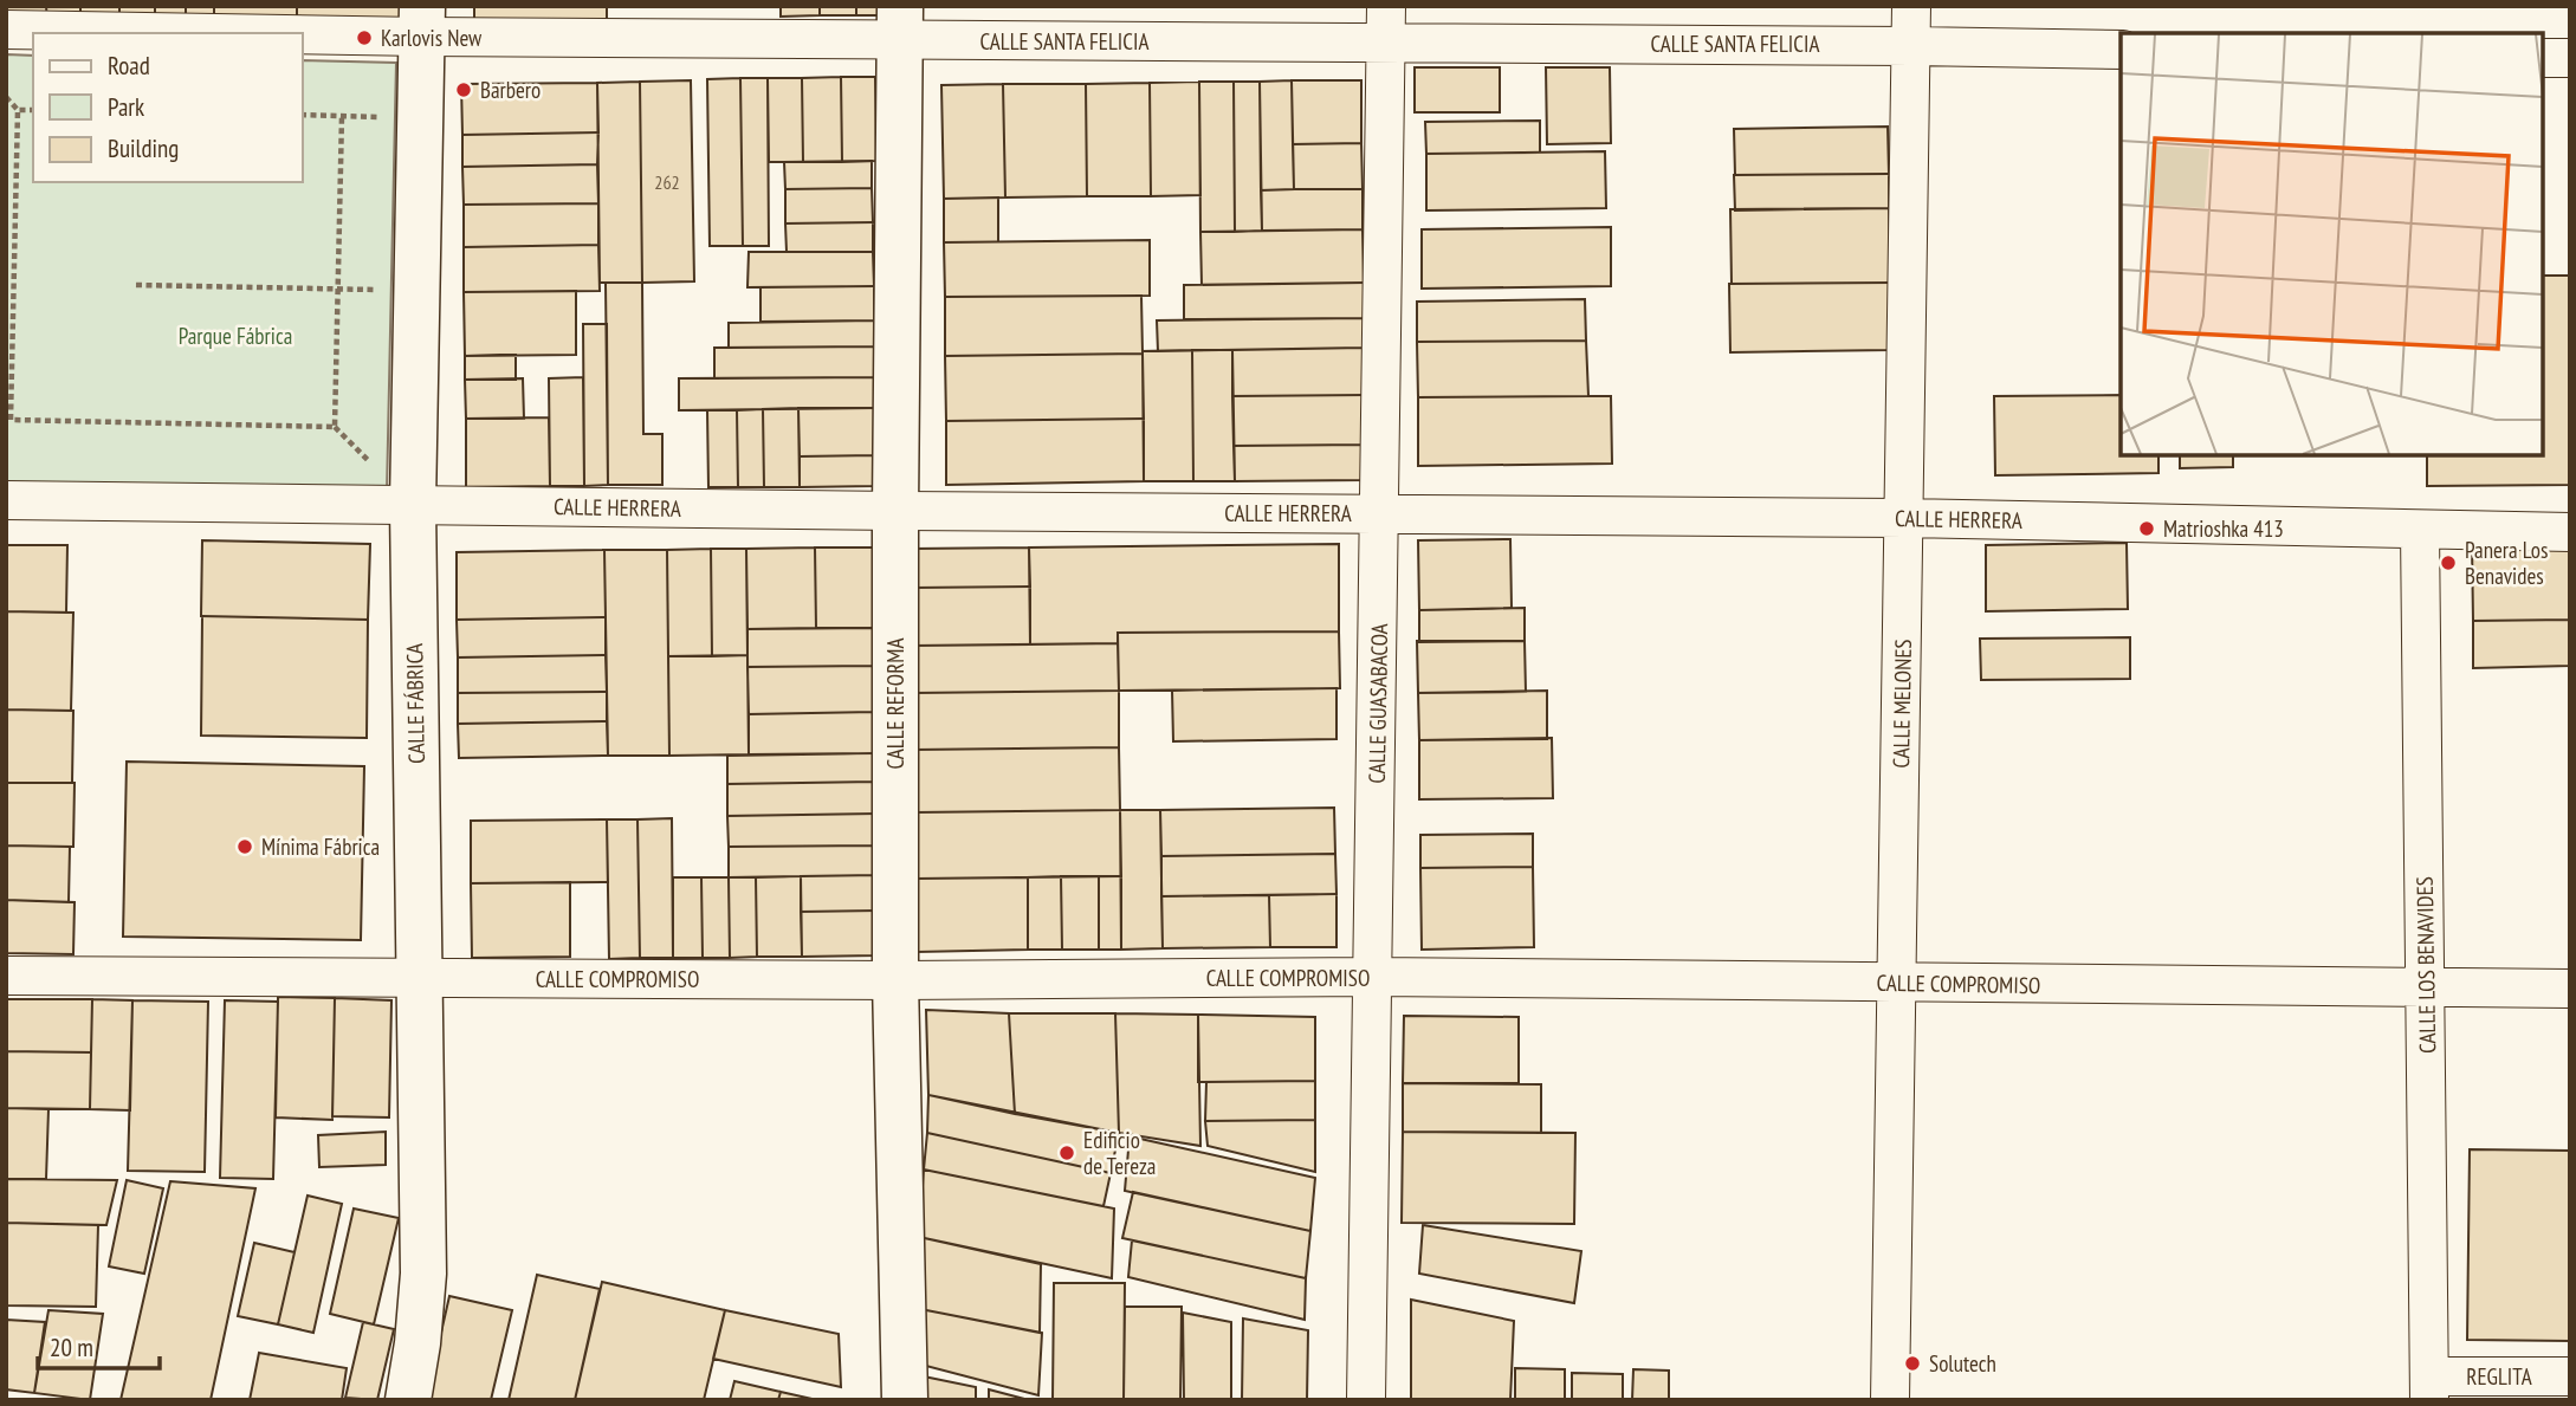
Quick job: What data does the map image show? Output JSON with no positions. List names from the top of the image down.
{
  "streets": {
    "street": [
      "CALLE SANTA FELICIA",
      "CALLE HERRERA",
      "CALLE FÁBRICA",
      "CALLE REFORMA",
      "CALLE GUASABACOA",
      "CALLE MELONES",
      "CALLE LOS BENAVIDES",
      "CALLE COMPROMISO",
      "REGLITA"
    ]
  },
  "crossings": [
    ["CALLE SANTA FELICIA", "CALLE FÁBRICA"],
    ["CALLE SANTA FELICIA", "CALLE REFORMA"],
    ["CALLE SANTA FELICIA", "CALLE GUASABACOA"],
    ["CALLE SANTA FELICIA", "CALLE MELONES"],
    ["CALLE HERRERA", "CALLE FÁBRICA"],
    ["CALLE HERRERA", "CALLE REFORMA"],
    ["CALLE HERRERA", "CALLE GUASABACOA"],
    ["CALLE HERRERA", "CALLE MELONES"],
    ["CALLE HERRERA", "CALLE LOS BENAVIDES"],
    ["CALLE FÁBRICA", "CALLE COMPROMISO"],
    ["CALLE REFORMA", "CALLE COMPROMISO"],
    ["CALLE GUASABACOA", "CALLE COMPROMISO"],
    ["CALLE MELONES", "CALLE COMPROMISO"],
    ["CALLE LOS BENAVIDES", "CALLE COMPROMISO"],
    ["CALLE LOS BENAVIDES", "REGLITA"]
  ],
  "parks": ["Parque Fábrica"],
  "places": [
    "Karlovis New",
    "Barbero",
    "Matrioshka 413",
    "Panera Los Benavides",
    "Mínima Fábrica",
    "Edificio de Tereza",
    "Solutech"
  ],
  "house_numbers": ["262"],
  "legend": ["Road", "Park", "Building"],
  "scale_bar": "20 m"
}
